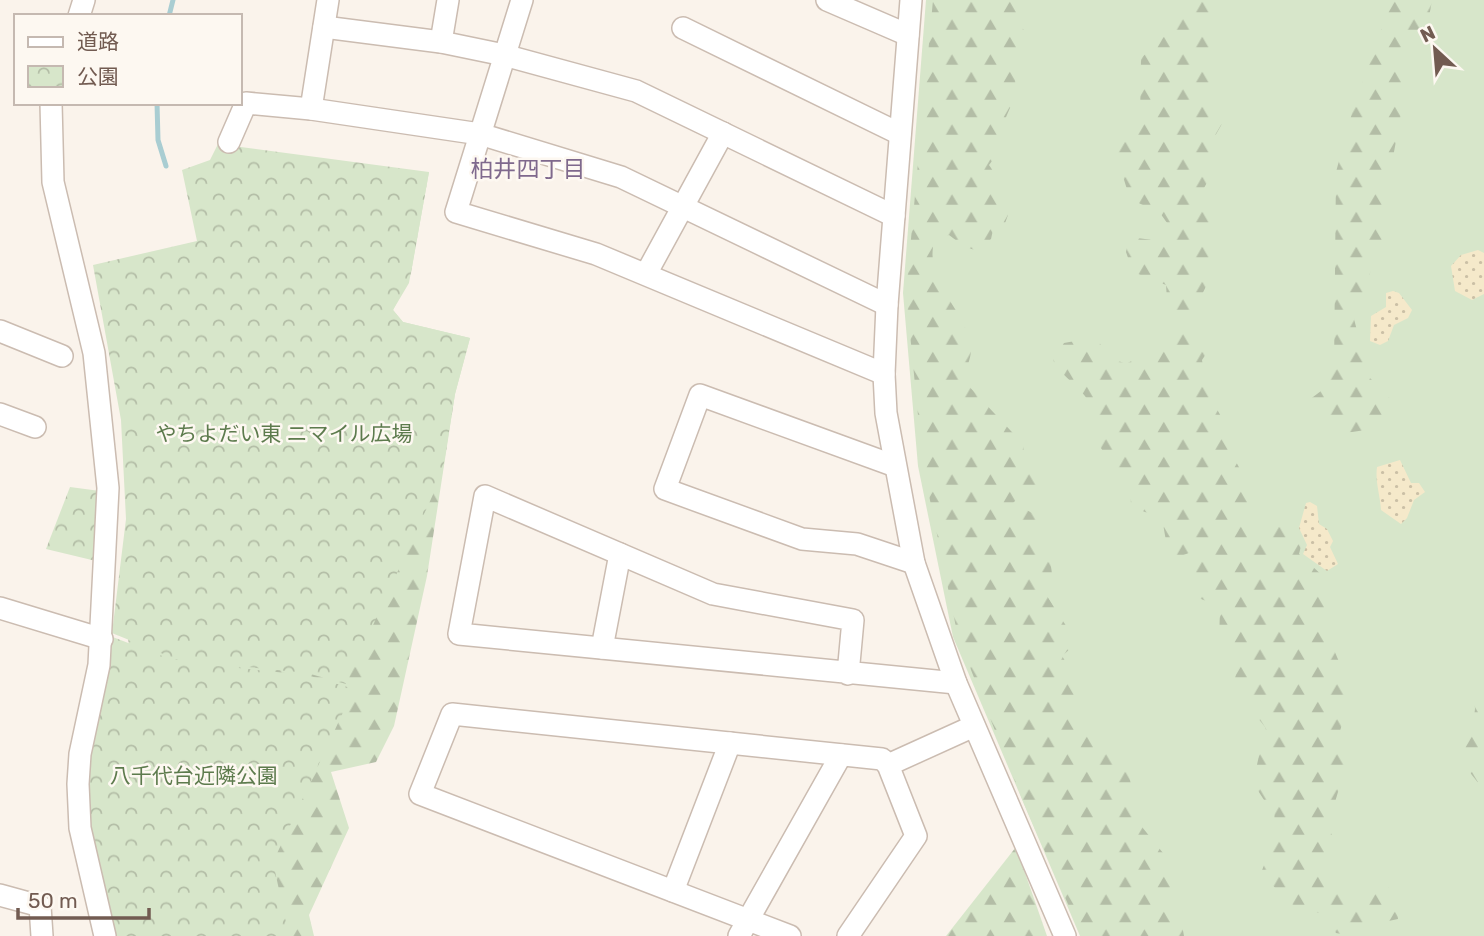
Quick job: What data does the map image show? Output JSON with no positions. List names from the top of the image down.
{
  "districts": ["柏井四丁目"],
  "parks": ["やちよだい東 ニマイル広場", "八千代台近隣公園"],
  "legend": ["道路", "公園"],
  "scale_bar": "50 m",
  "north": "top left"
}
